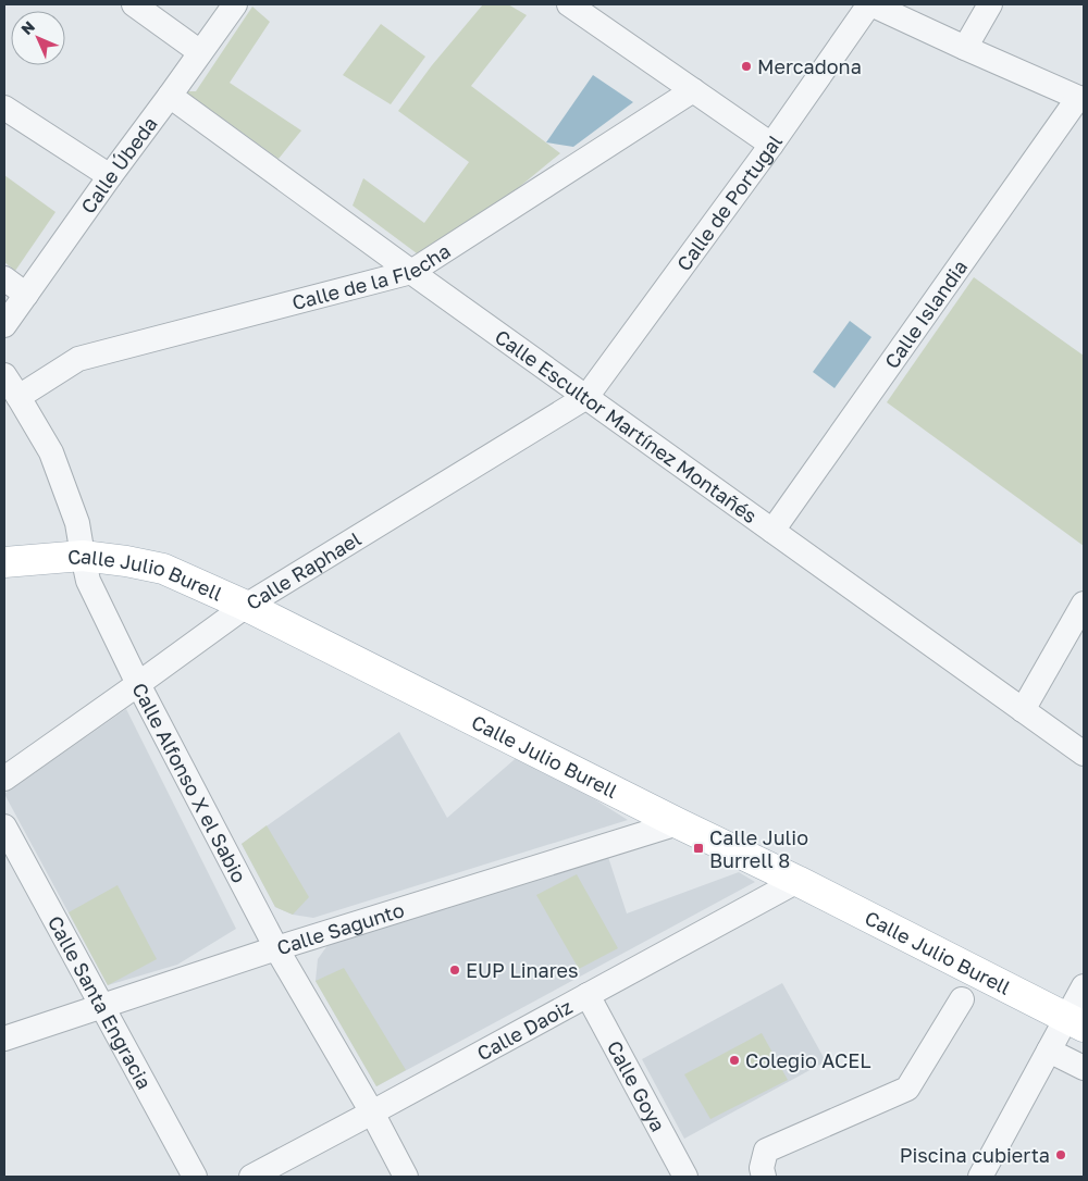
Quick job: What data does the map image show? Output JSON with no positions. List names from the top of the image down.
{
  "streets": {
    "main road": ["Calle Julio Burell"],
    "street": [
      "Calle Úbeda",
      "Calle de Portugal",
      "Calle de la Flecha",
      "Calle Islandia",
      "Calle Escultor Martínez Montañés",
      "Calle Raphael",
      "Calle Alfonso X el Sabio",
      "Calle Sagunto",
      "Calle Santa Engracia",
      "Calle Daoiz",
      "Calle Goya"
    ]
  },
  "crossings": [
    ["Calle Úbeda", "Calle Escultor Martínez Montañés"],
    ["Calle de Portugal", "Calle Escultor Martínez Montañés"],
    ["Calle de Portugal", "Calle Raphael"],
    ["Calle de la Flecha", "Calle Escultor Martínez Montañés"],
    ["Calle de la Flecha", "Calle Alfonso X el Sabio"],
    ["Calle Islandia", "Calle Escultor Martínez Montañés"],
    ["Calle Escultor Martínez Montañés", "Calle Raphael"],
    ["Calle Raphael", "Calle Julio Burell"],
    ["Calle Raphael", "Calle Alfonso X el Sabio"],
    ["Calle Julio Burell", "Calle Alfonso X el Sabio"],
    ["Calle Julio Burell", "Calle Sagunto"],
    ["Calle Julio Burell", "Calle Daoiz"],
    ["Calle Alfonso X el Sabio", "Calle Sagunto"],
    ["Calle Alfonso X el Sabio", "Calle Daoiz"],
    ["Calle Sagunto", "Calle Santa Engracia"],
    ["Calle Daoiz", "Calle Goya"]
  ],
  "places": {
    "other": [
      "Mercadona",
      "EUP Linares",
      "Colegio ACEL",
      "Piscina cubierta"
    ],
    "transit": ["Calle Julio Burrell 8"]
  },
  "north": "top left"
}
